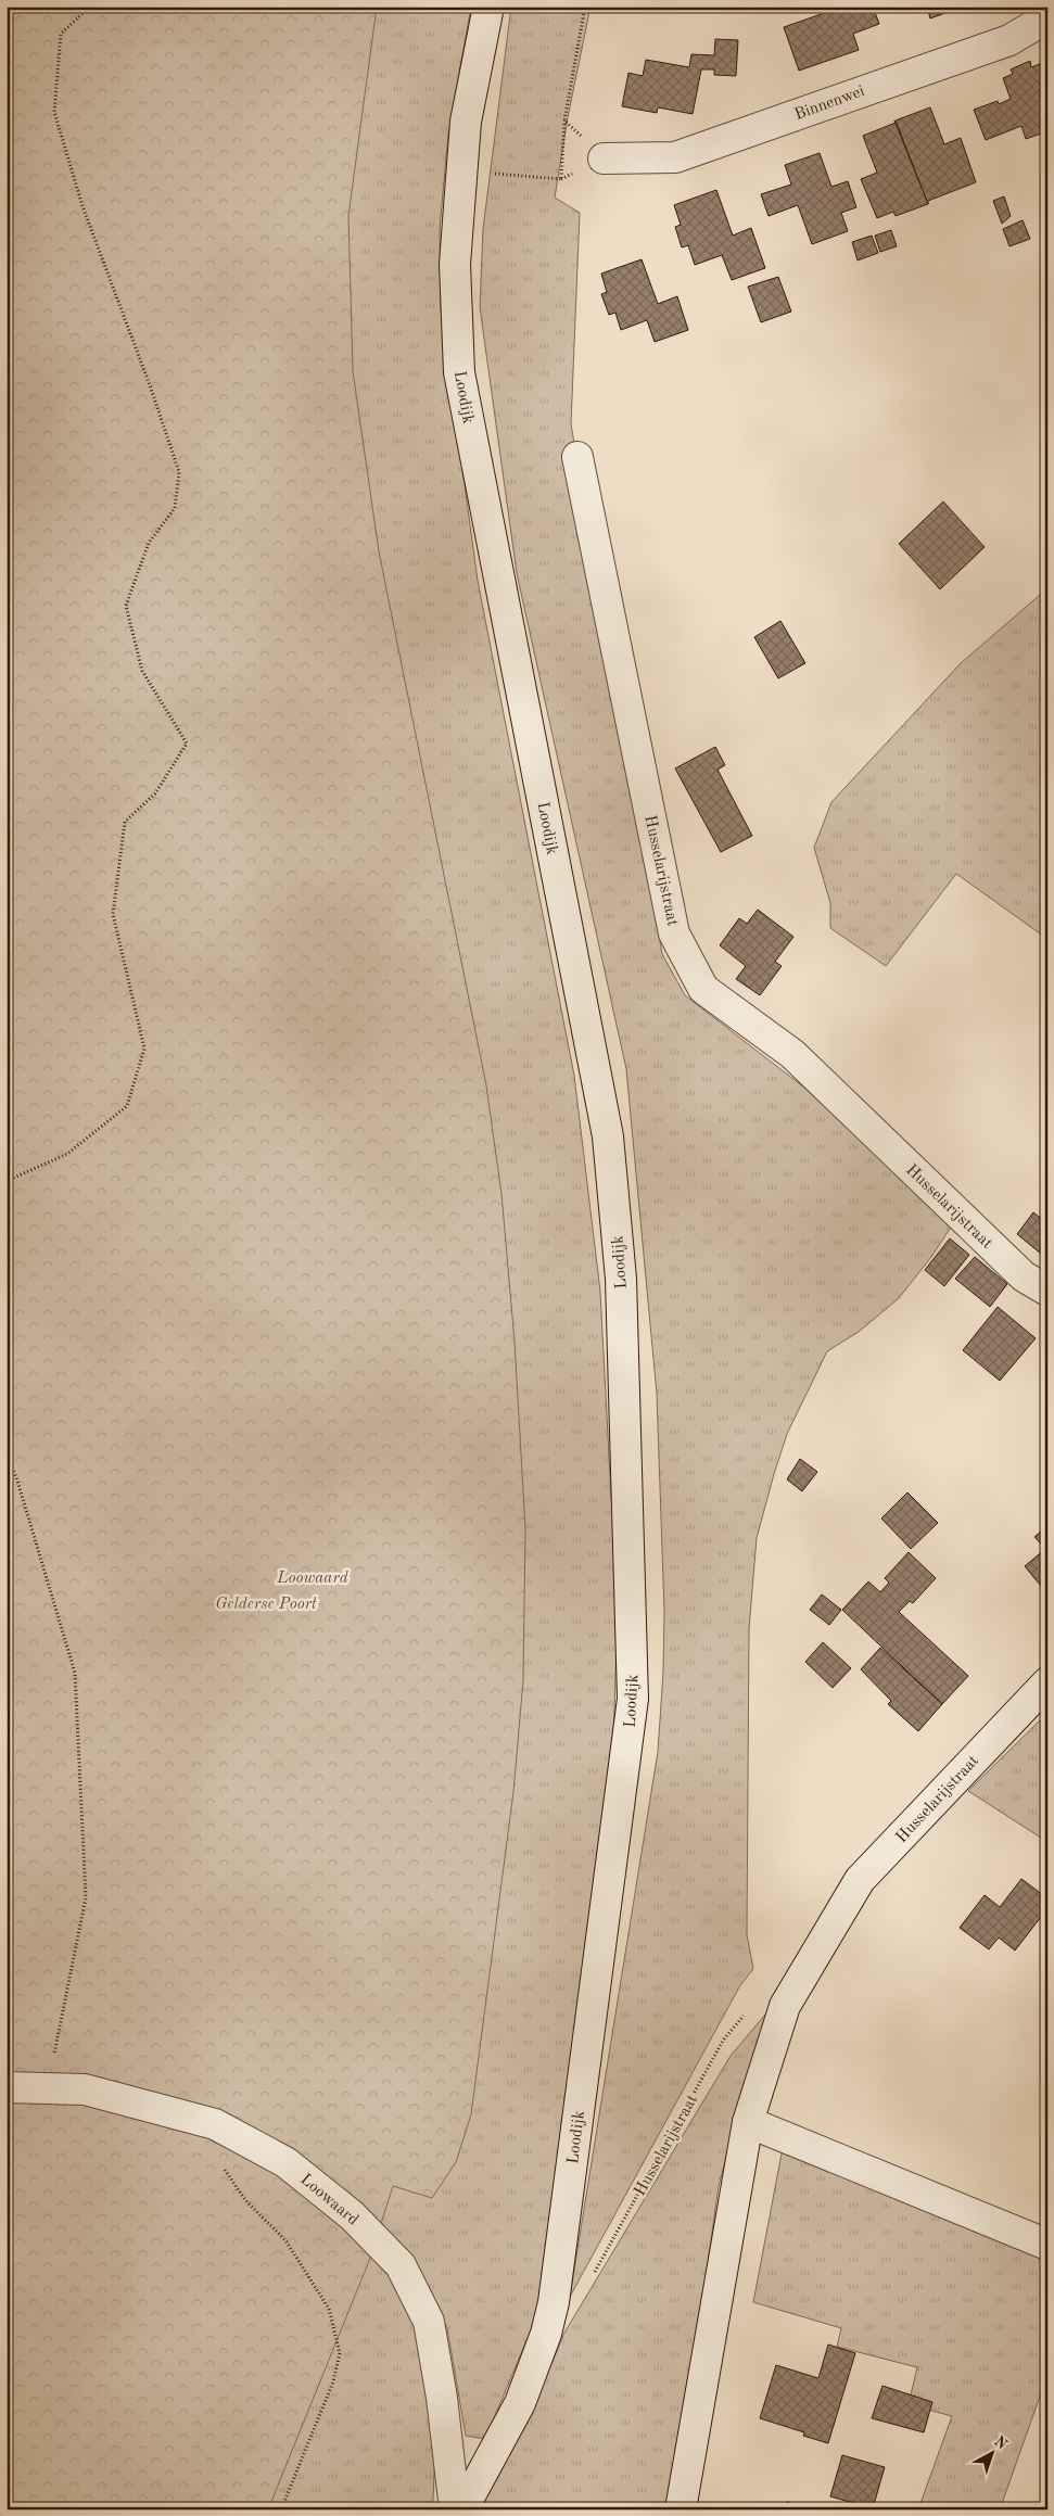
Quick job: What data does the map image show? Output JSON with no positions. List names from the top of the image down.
{
  "streets": {
    "street": [
      "Binnenwei",
      "Loodijk",
      "Husselarijstraat",
      "Loowaard"
    ]
  },
  "parks": ["Loowaard", "Gelderse Poort"],
  "north": "top right"
}
